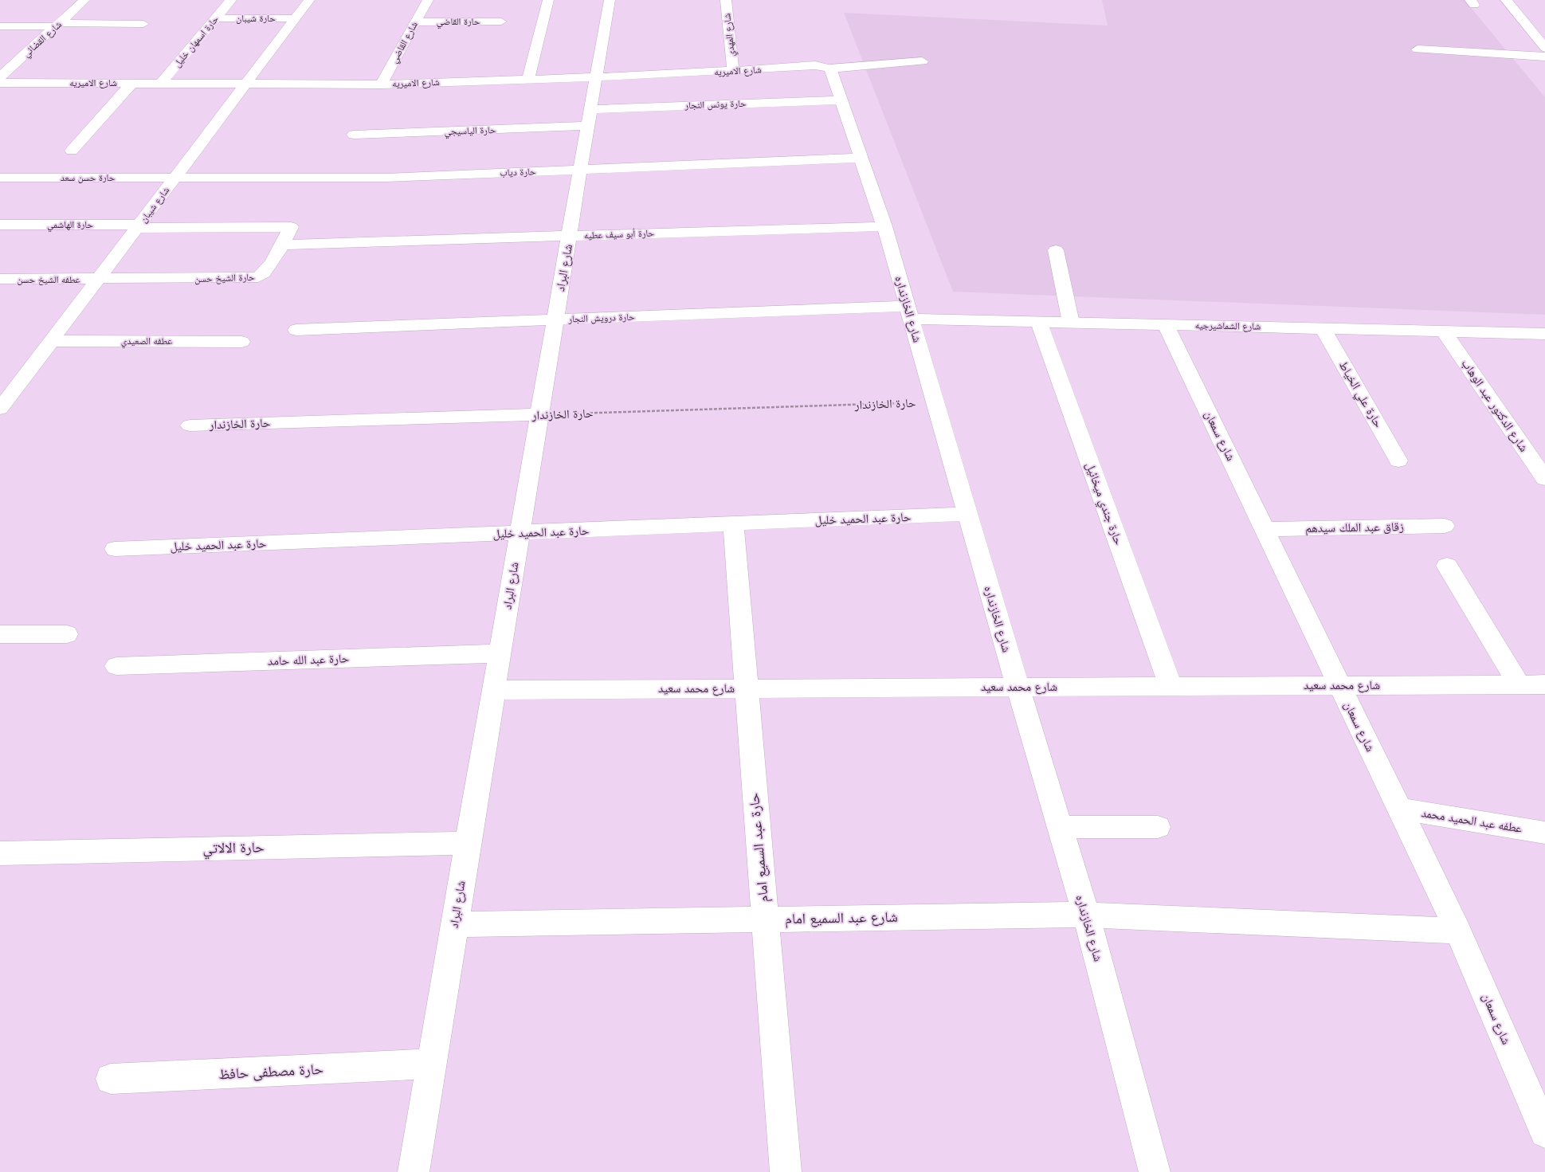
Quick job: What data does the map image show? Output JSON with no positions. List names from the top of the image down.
{
  "streets": {
    "street": [
      "حارة شيبان",
      "حارة القاضي",
      "شارع المهدي",
      "شارع القضائي",
      "حارة اسمهان خليل",
      "شارع القاضي",
      "شارع الاميريه",
      "حارة يونس النجار",
      "حارة الياسيجي",
      "حارة دياب",
      "حارة حسن سعد",
      "شارع شيبان",
      "حارة الهاشمي",
      "حارة أبو سيف عطيه",
      "شارع البراد",
      "حارة الشيخ حسن",
      "عطفه الشيخ حسن",
      "شارع الخازنداره",
      "حارة درويش النجار",
      "شارع الشماشيرجيه",
      "عطفه الصعيدي",
      "حارة علي الخياط",
      "حارة الخازندار",
      "شارع الدكتور عبد الوهاب",
      "شارع سمعان",
      "حارة جندي ميخائيل",
      "حارة عبد الحميد خليل",
      "زقاق عبد الملك سيدهم",
      "حارة عبد الله حامد",
      "شارع محمد سعيد",
      "عطفه عبد الحميد محمد",
      "حارة الالاتي",
      "حارة عبد السميع امام",
      "شارع عبد السميع امام",
      "حارة مصطفى حافظ"
    ]
  },
  "crossings": [
    ["حارة شيبان", "حارة اسمهان خليل"],
    ["حارة شيبان", "شارع شيبان"],
    ["حارة القاضي", "شارع القاضي"],
    ["شارع المهدي", "شارع الاميريه"],
    ["حارة اسمهان خليل", "شارع الاميريه"],
    ["شارع القاضي", "شارع الاميريه"],
    ["شارع الاميريه", "شارع شيبان"],
    ["شارع الاميريه", "شارع البراد"],
    ["شارع الاميريه", "شارع الخازنداره"],
    ["حارة يونس النجار", "حارة الياسيجي"],
    ["حارة يونس النجار", "شارع البراد"],
    ["حارة يونس النجار", "شارع الخازنداره"],
    ["حارة الياسيجي", "شارع البراد"],
    ["حارة دياب", "حارة حسن سعد"],
    ["حارة دياب", "شارع شيبان"],
    ["حارة دياب", "شارع البراد"],
    ["حارة دياب", "شارع الخازنداره"],
    ["حارة حسن سعد", "شارع شيبان"],
    ["شارع شيبان", "حارة الهاشمي"],
    ["شارع شيبان", "حارة الشيخ حسن"],
    ["شارع شيبان", "عطفه الشيخ حسن"],
    ["شارع شيبان", "عطفه الصعيدي"],
    ["حارة الهاشمي", "حارة الشيخ حسن"],
    ["حارة أبو سيف عطيه", "شارع البراد"],
    ["حارة أبو سيف عطيه", "حارة الشيخ حسن"],
    ["حارة أبو سيف عطيه", "شارع الخازنداره"],
    ["شارع البراد", "حارة درويش النجار"],
    ["شارع البراد", "حارة الخازندار"],
    ["شارع البراد", "حارة عبد الحميد خليل"],
    ["شارع البراد", "حارة عبد الله حامد"],
    ["شارع البراد", "شارع محمد سعيد"],
    ["شارع البراد", "حارة الالاتي"],
    ["شارع البراد", "شارع عبد السميع امام"],
    ["شارع البراد", "حارة مصطفى حافظ"],
    ["حارة الشيخ حسن", "عطفه الشيخ حسن"],
    ["شارع الخازنداره", "حارة درويش النجار"],
    ["شارع الخازنداره", "شارع الشماشيرجيه"],
    ["شارع الخازنداره", "حارة الخازندار"],
    ["شارع الخازنداره", "حارة عبد الحميد خليل"],
    ["شارع الخازنداره", "شارع محمد سعيد"],
    ["شارع الخازنداره", "شارع عبد السميع امام"],
    ["حارة درويش النجار", "شارع الشماشيرجيه"],
    ["شارع الشماشيرجيه", "حارة علي الخياط"],
    ["شارع الشماشيرجيه", "شارع الدكتور عبد الوهاب"],
    ["شارع الشماشيرجيه", "شارع سمعان"],
    ["شارع الشماشيرجيه", "حارة جندي ميخائيل"],
    ["شارع سمعان", "زقاق عبد الملك سيدهم"],
    ["شارع سمعان", "شارع محمد سعيد"],
    ["شارع سمعان", "عطفه عبد الحميد محمد"],
    ["شارع سمعان", "شارع عبد السميع امام"],
    ["حارة جندي ميخائيل", "شارع محمد سعيد"],
    ["حارة عبد الحميد خليل", "حارة عبد السميع امام"],
    ["شارع محمد سعيد", "حارة عبد السميع امام"],
    ["حارة عبد السميع امام", "شارع عبد السميع امام"]
  ]
}
